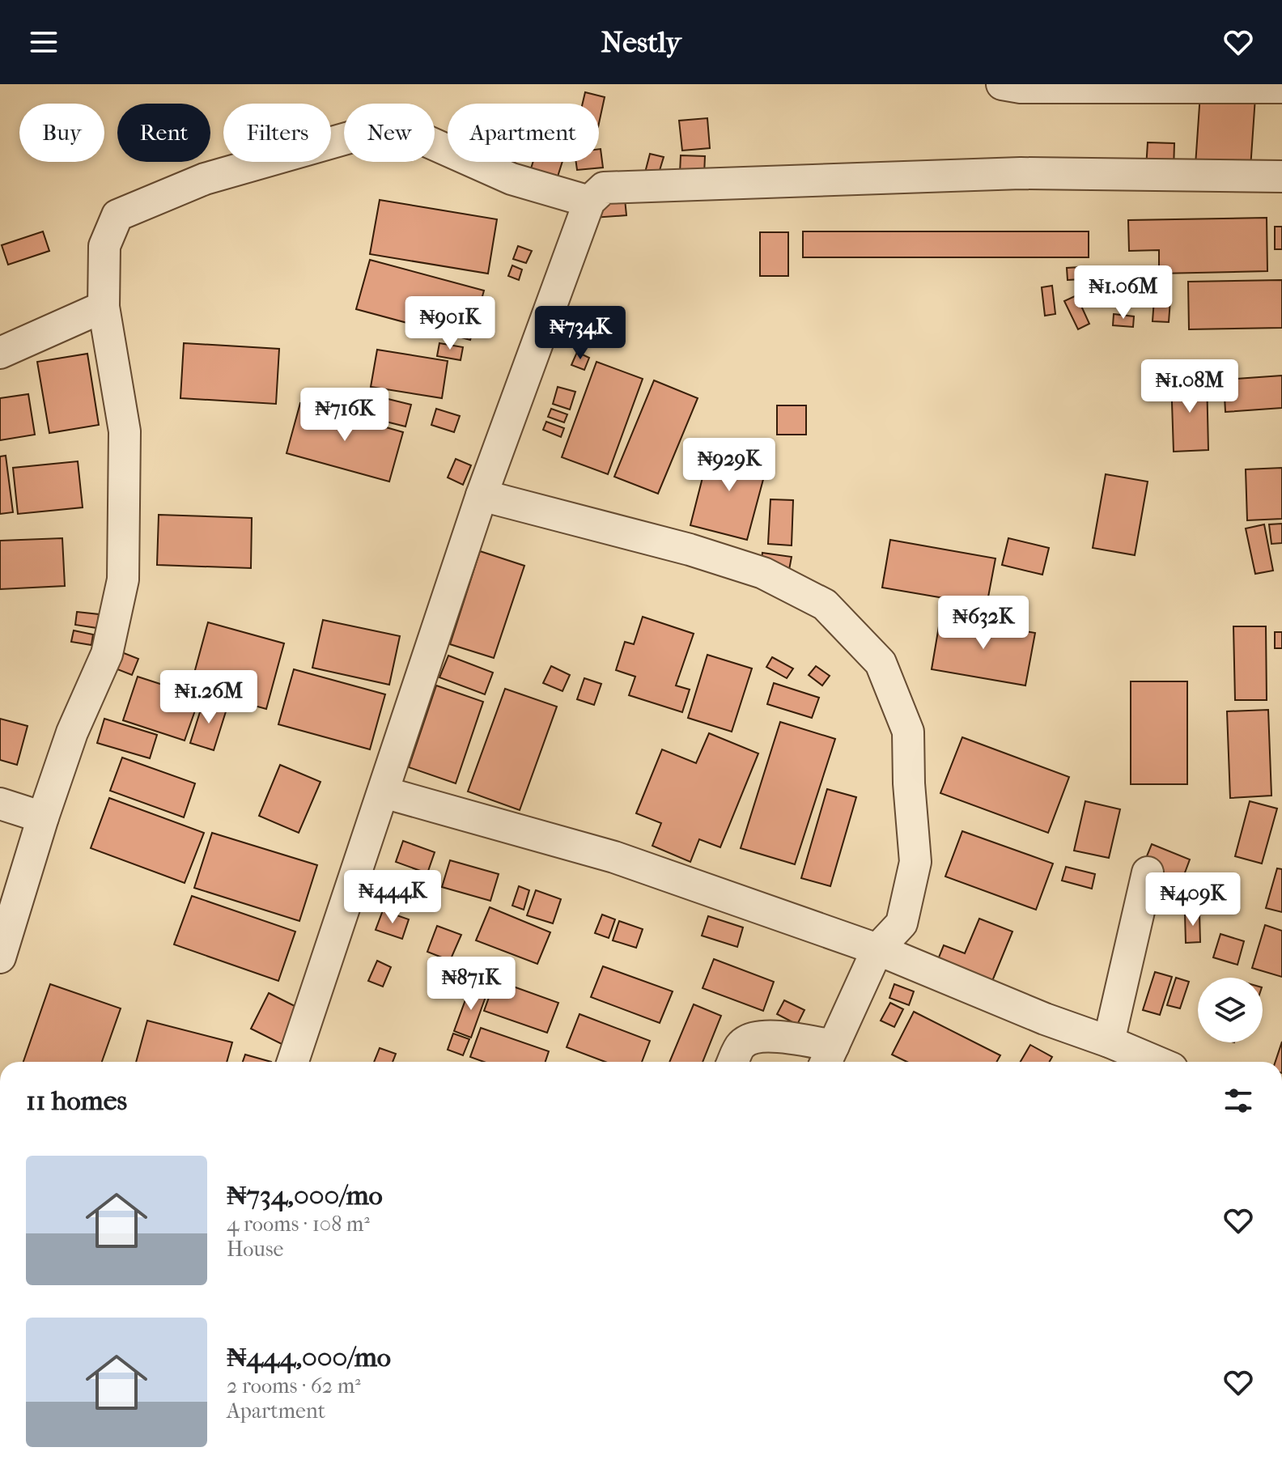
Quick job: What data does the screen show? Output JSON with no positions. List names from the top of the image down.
{
  "page": {
    "header": "Nestly",
    "chip": [
      "Buy",
      "Rent",
      "Filters",
      "New",
      "Apartment"
    ],
    "price": [
      "₦1.06M",
      "₦901K",
      "₦734K",
      "₦1.08M",
      "₦716K",
      "₦929K",
      "₦632K",
      "₦1.26M",
      "₦444K",
      "₦409K",
      "₦871K"
    ],
    "heading": "11 homes",
    "list": [
      {
        "name": "₦734,000/mo",
        "note": "4 rooms · 108 m² · House"
      },
      {
        "name": "₦444,000/mo",
        "note": "2 rooms · 62 m² · Apartment"
      }
    ]
  }
}
